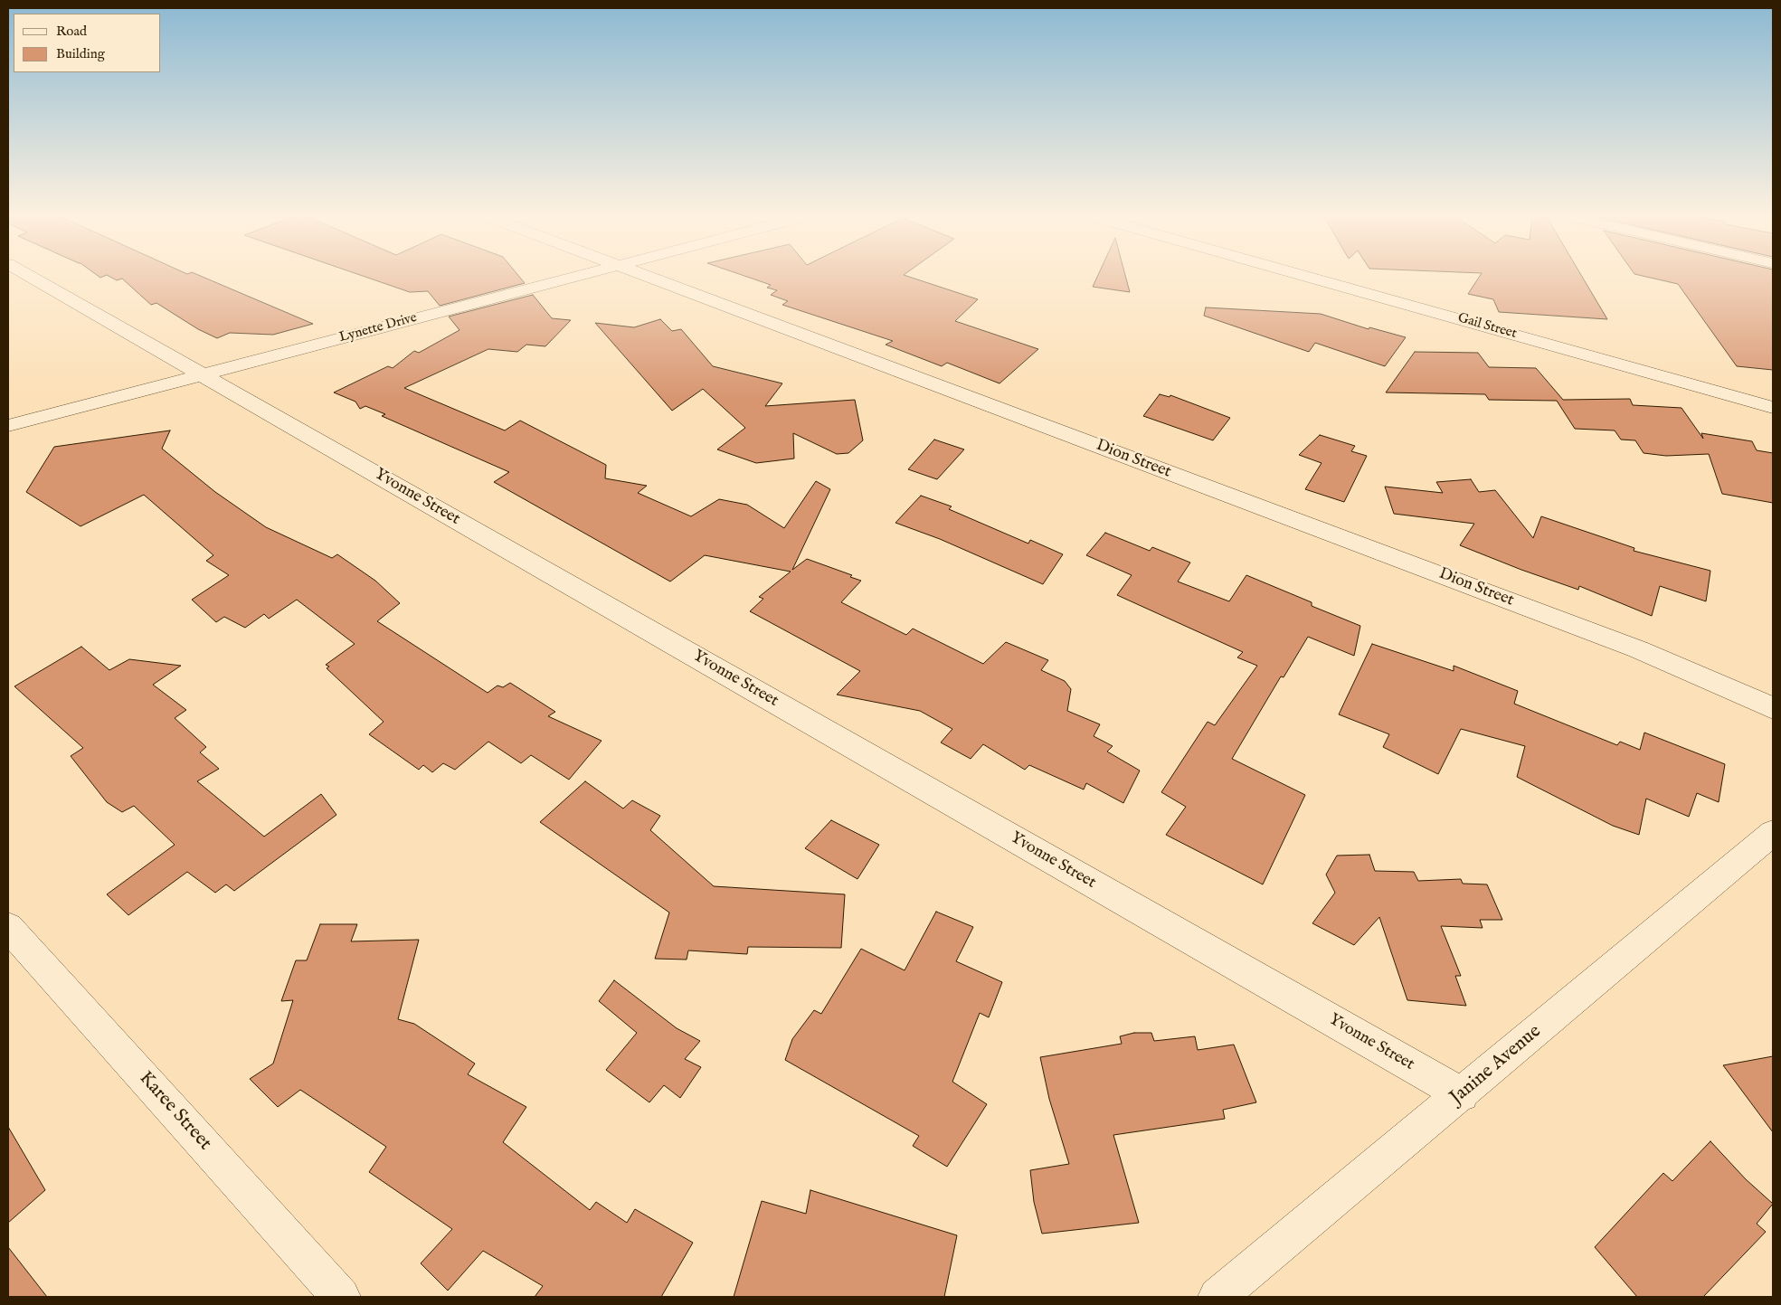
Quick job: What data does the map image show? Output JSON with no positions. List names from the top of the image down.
{
  "streets": {
    "street": [
      "Gail Street",
      "Lynette Drive",
      "Dion Street",
      "Yvonne Street",
      "Janine Avenue",
      "Karee Street"
    ]
  },
  "crossings": [
    ["Lynette Drive", "Yvonne Street"],
    ["Yvonne Street", "Janine Avenue"]
  ],
  "legend": ["Road", "Building"]
}
